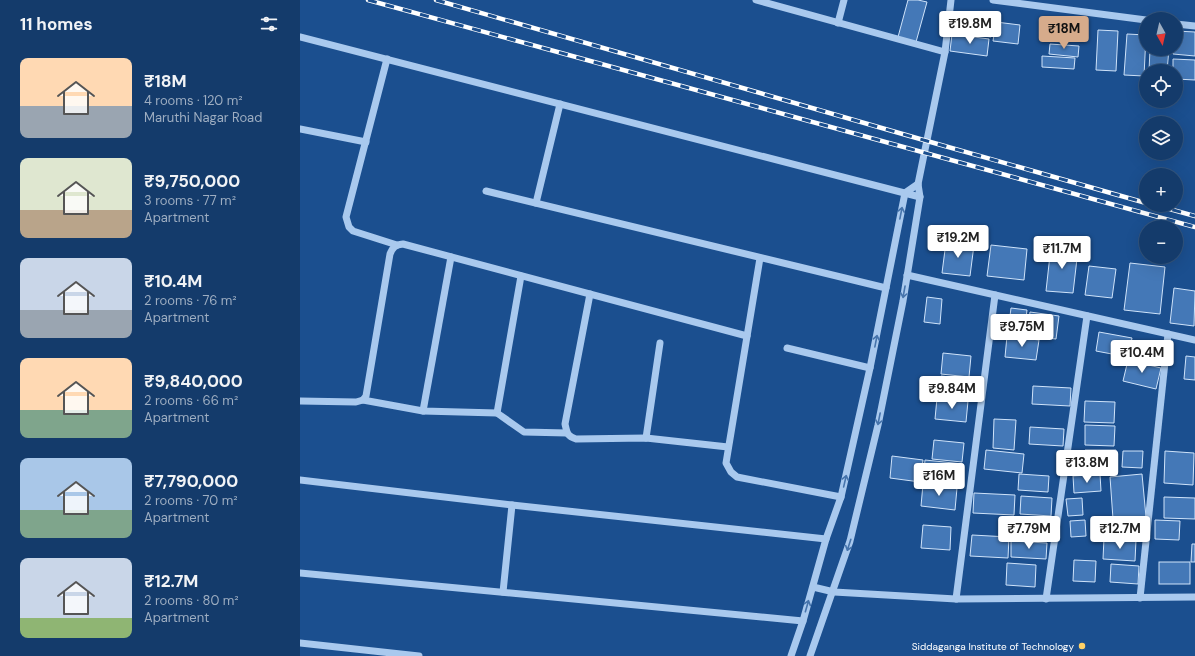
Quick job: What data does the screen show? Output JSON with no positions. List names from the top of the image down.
{
  "places": ["Siddaganga Institute of Technology"],
  "north": "bottom",
  "page": {
    "heading": "11 homes",
    "price": [
      "₹19.8M",
      "₹18M",
      "₹19.2M",
      "₹11.7M",
      "₹9.75M",
      "₹10.4M",
      "₹9.84M",
      "₹13.8M",
      "₹16M",
      "₹7.79M",
      "₹12.7M"
    ],
    "map_buttons": ["+", "−"],
    "list": [
      {
        "name": "₹18M",
        "note": "4 rooms · 120 m² · Maruthi Nagar Road"
      },
      {
        "name": "₹9,750,000",
        "note": "3 rooms · 77 m² · Apartment"
      },
      {
        "name": "₹10.4M",
        "note": "2 rooms · 76 m² · Apartment"
      },
      {
        "name": "₹9,840,000",
        "note": "2 rooms · 66 m² · Apartment"
      },
      {
        "name": "₹7,790,000",
        "note": "2 rooms · 70 m² · Apartment"
      },
      {
        "name": "₹12.7M",
        "note": "2 rooms · 80 m² · Apartment"
      }
    ]
  }
}
